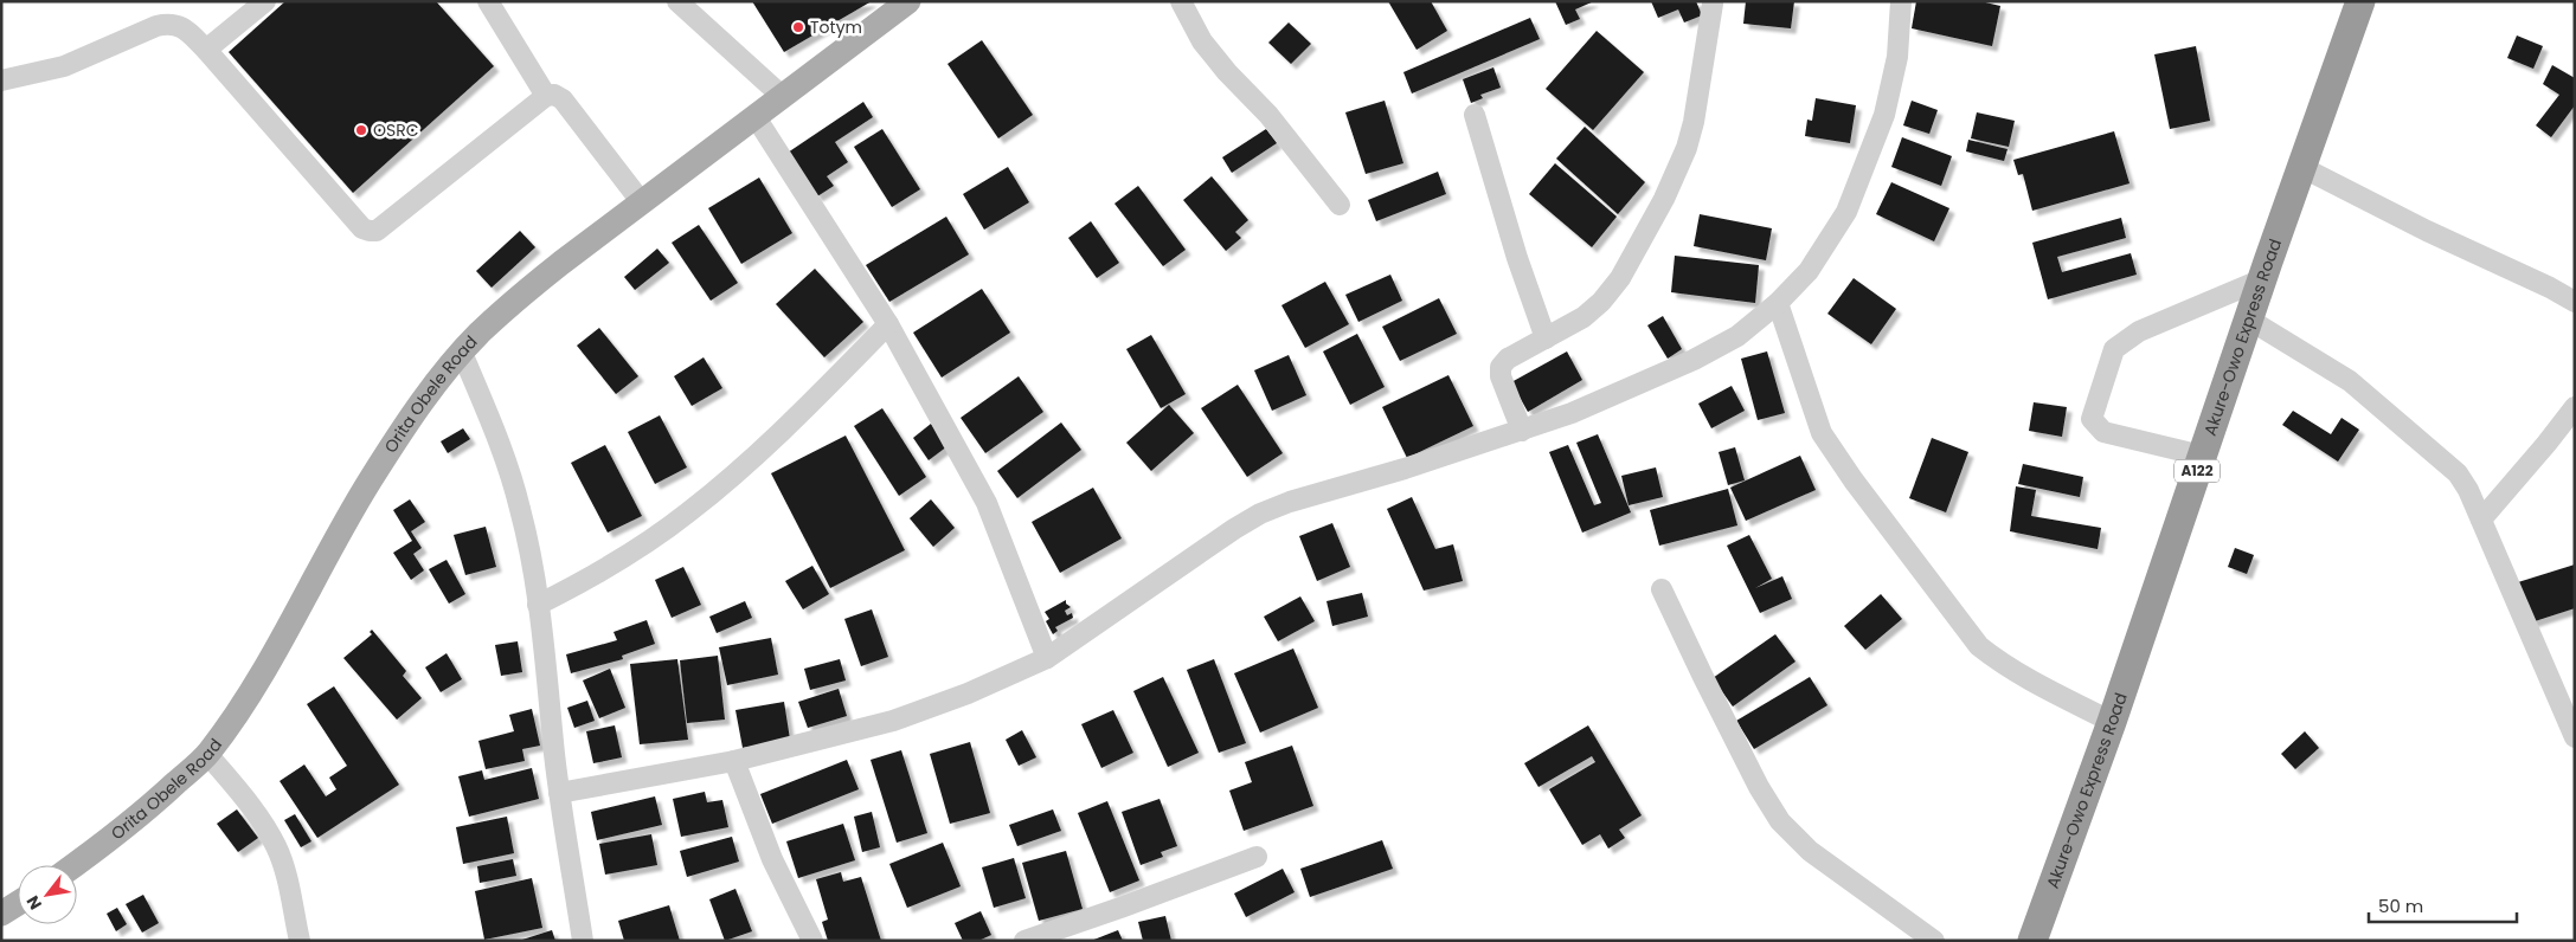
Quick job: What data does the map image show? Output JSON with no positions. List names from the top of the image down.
{
  "streets": {
    "highway": ["Akure-Owo Express Road", "A122"],
    "main road": ["Orita Obele Road"]
  },
  "places": ["Totym", "OSRC"],
  "scale_bar": "50 m",
  "north": "bottom left"
}
